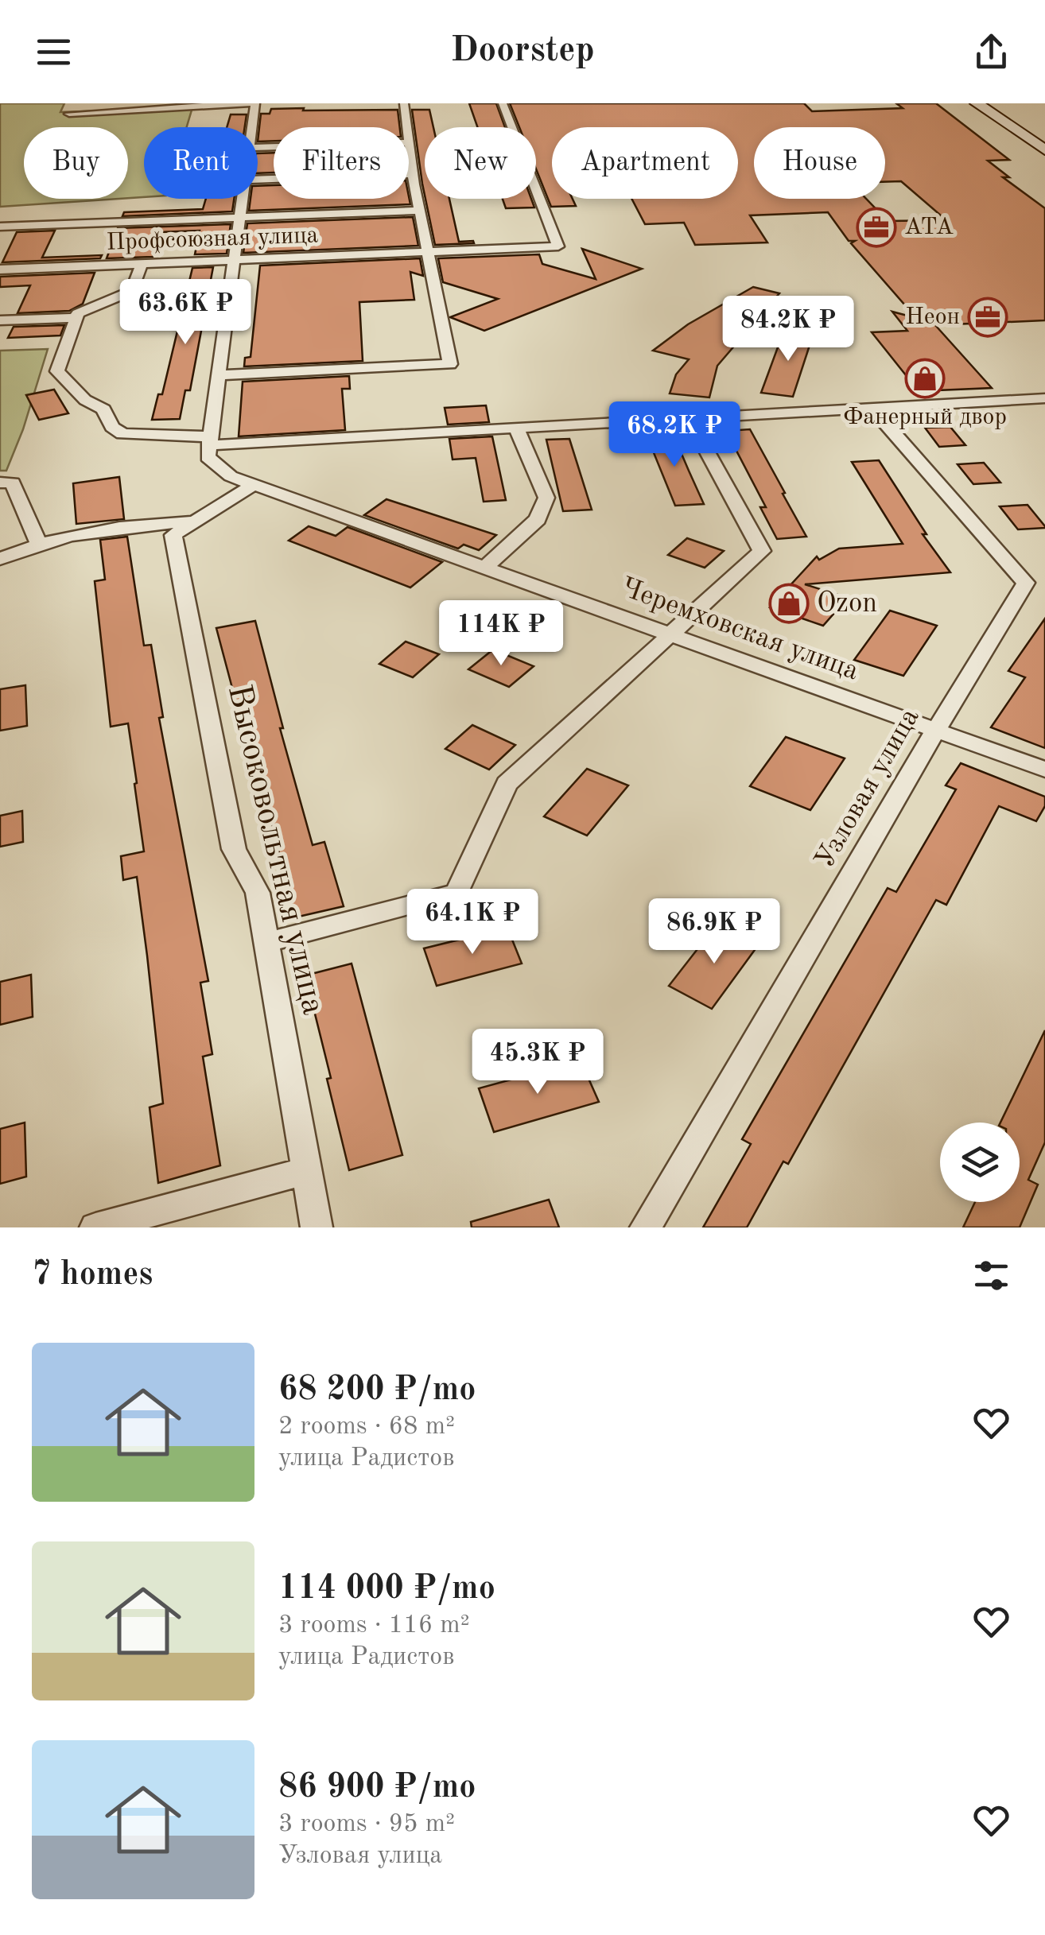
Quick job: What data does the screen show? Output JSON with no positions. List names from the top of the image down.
{
  "streets": {
    "street": [
      "Профсоюзная улица",
      "Черемховская улица",
      "Узловая улица",
      "Высоковольтная улица"
    ]
  },
  "crossings": [
    ["Черемховская улица", "Узловая улица"]
  ],
  "places": {
    "office": ["АТА", "Неон"],
    "shop": ["Фанерный двор", "Ozon"]
  },
  "page": {
    "header": "Doorstep",
    "chip": [
      "Buy",
      "Rent",
      "Filters",
      "New",
      "Apartment",
      "House"
    ],
    "price": [
      "63.6K ₽",
      "84.2K ₽",
      "68.2K ₽",
      "114K ₽",
      "64.1K ₽",
      "86.9K ₽",
      "45.3K ₽"
    ],
    "heading": "7 homes",
    "list": [
      {
        "name": "68 200 ₽/mo",
        "note": "2 rooms · 68 m² · улица Радистов"
      },
      {
        "name": "114 000 ₽/mo",
        "note": "3 rooms · 116 m² · улица Радистов"
      },
      {
        "name": "86 900 ₽/mo",
        "note": "3 rooms · 95 m² · Узловая улица"
      }
    ]
  }
}
